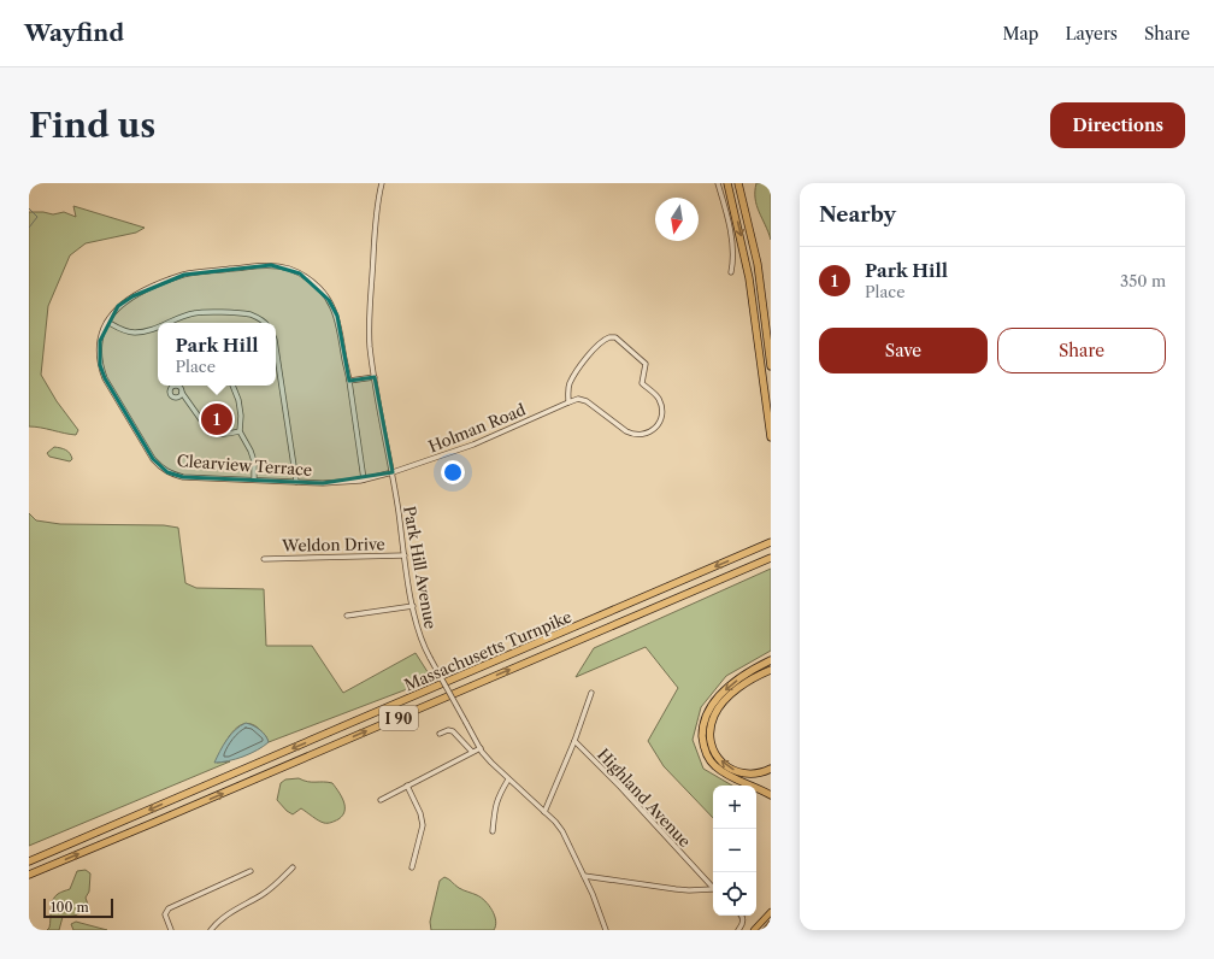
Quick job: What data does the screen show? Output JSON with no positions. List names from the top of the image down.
{
  "streets": {
    "highway": ["Massachusetts Turnpike", "I 90"],
    "street": [
      "Holman Road",
      "Clearview Terrace",
      "Weldon Drive",
      "Park Hill Avenue",
      "Highland Avenue"
    ]
  },
  "crossings": [
    ["Holman Road", "Clearview Terrace"],
    ["Holman Road", "Park Hill Avenue"],
    ["Clearview Terrace", "Park Hill Avenue"],
    ["Weldon Drive", "Park Hill Avenue"]
  ],
  "scale_bar": "100 m",
  "north": "bottom",
  "page": {
    "header": "Wayfind",
    "nav": ["Map", "Layers", "Share"],
    "buttons": [
      "Directions",
      ["Save", "Share"]
    ],
    "title": "Find us",
    "heading": "Nearby",
    "list": [
      {
        "mark": "1",
        "name": "Park Hill",
        "note": "Place",
        "value": "350 m"
      }
    ],
    "popup": ["Park Hill", "Place"],
    "pins": "1",
    "map_buttons": ["+", "−"],
    "scale": "100 m"
  }
}
